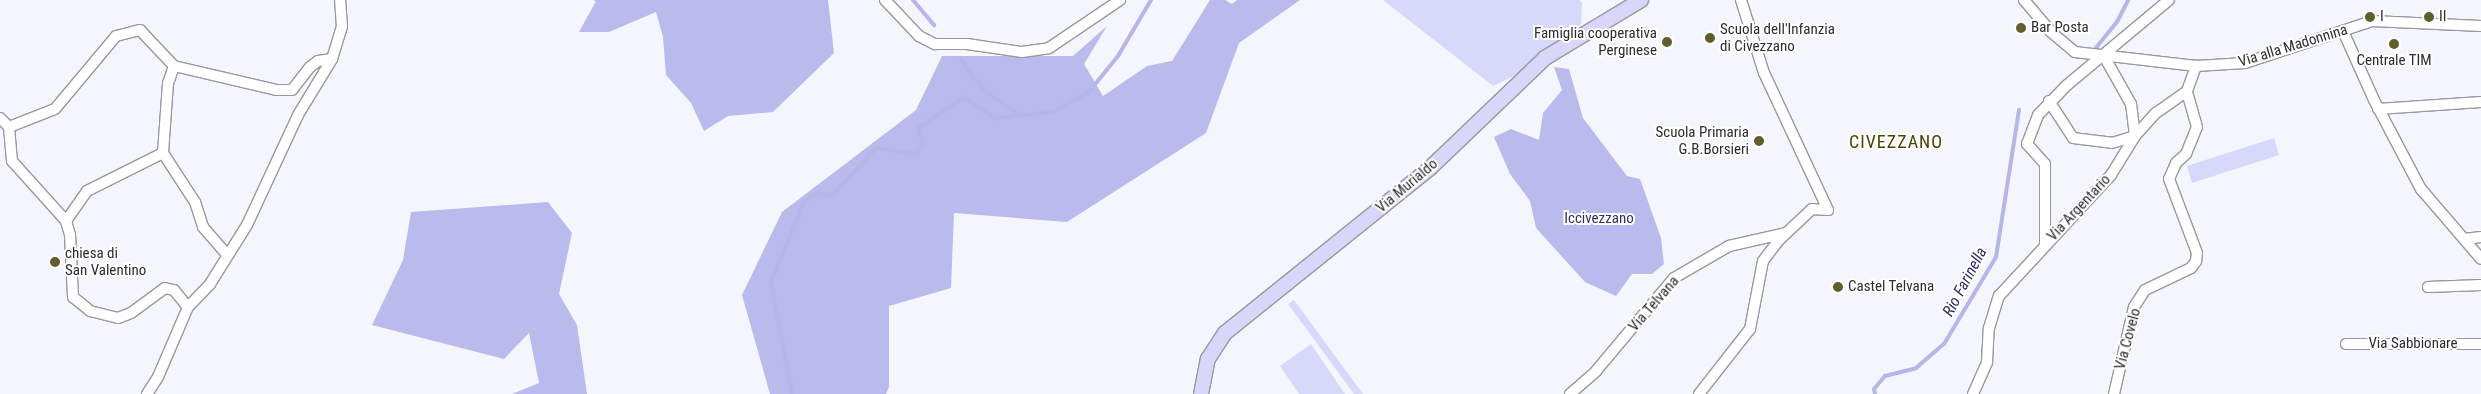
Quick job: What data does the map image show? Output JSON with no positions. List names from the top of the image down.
{
  "streets": {
    "street": [
      "Via alla Madonnina",
      "Via Murialdo",
      "Via Argentario",
      "Via Telvana",
      "Via Covelo",
      "Via Sabbionare"
    ]
  },
  "districts": ["CIVEZZANO"],
  "water": ["Rio Farinella"],
  "parks": ["Iccivezzano"],
  "places": [
    "I",
    "II",
    "Bar Posta",
    "Scuola dell'Infanzia di Civezzano",
    "Famiglia cooperativa Perginese",
    "Centrale TIM",
    "Scuola Primaria G.B.Borsieri",
    "chiesa di San Valentino",
    "Castel Telvana"
  ]
}
